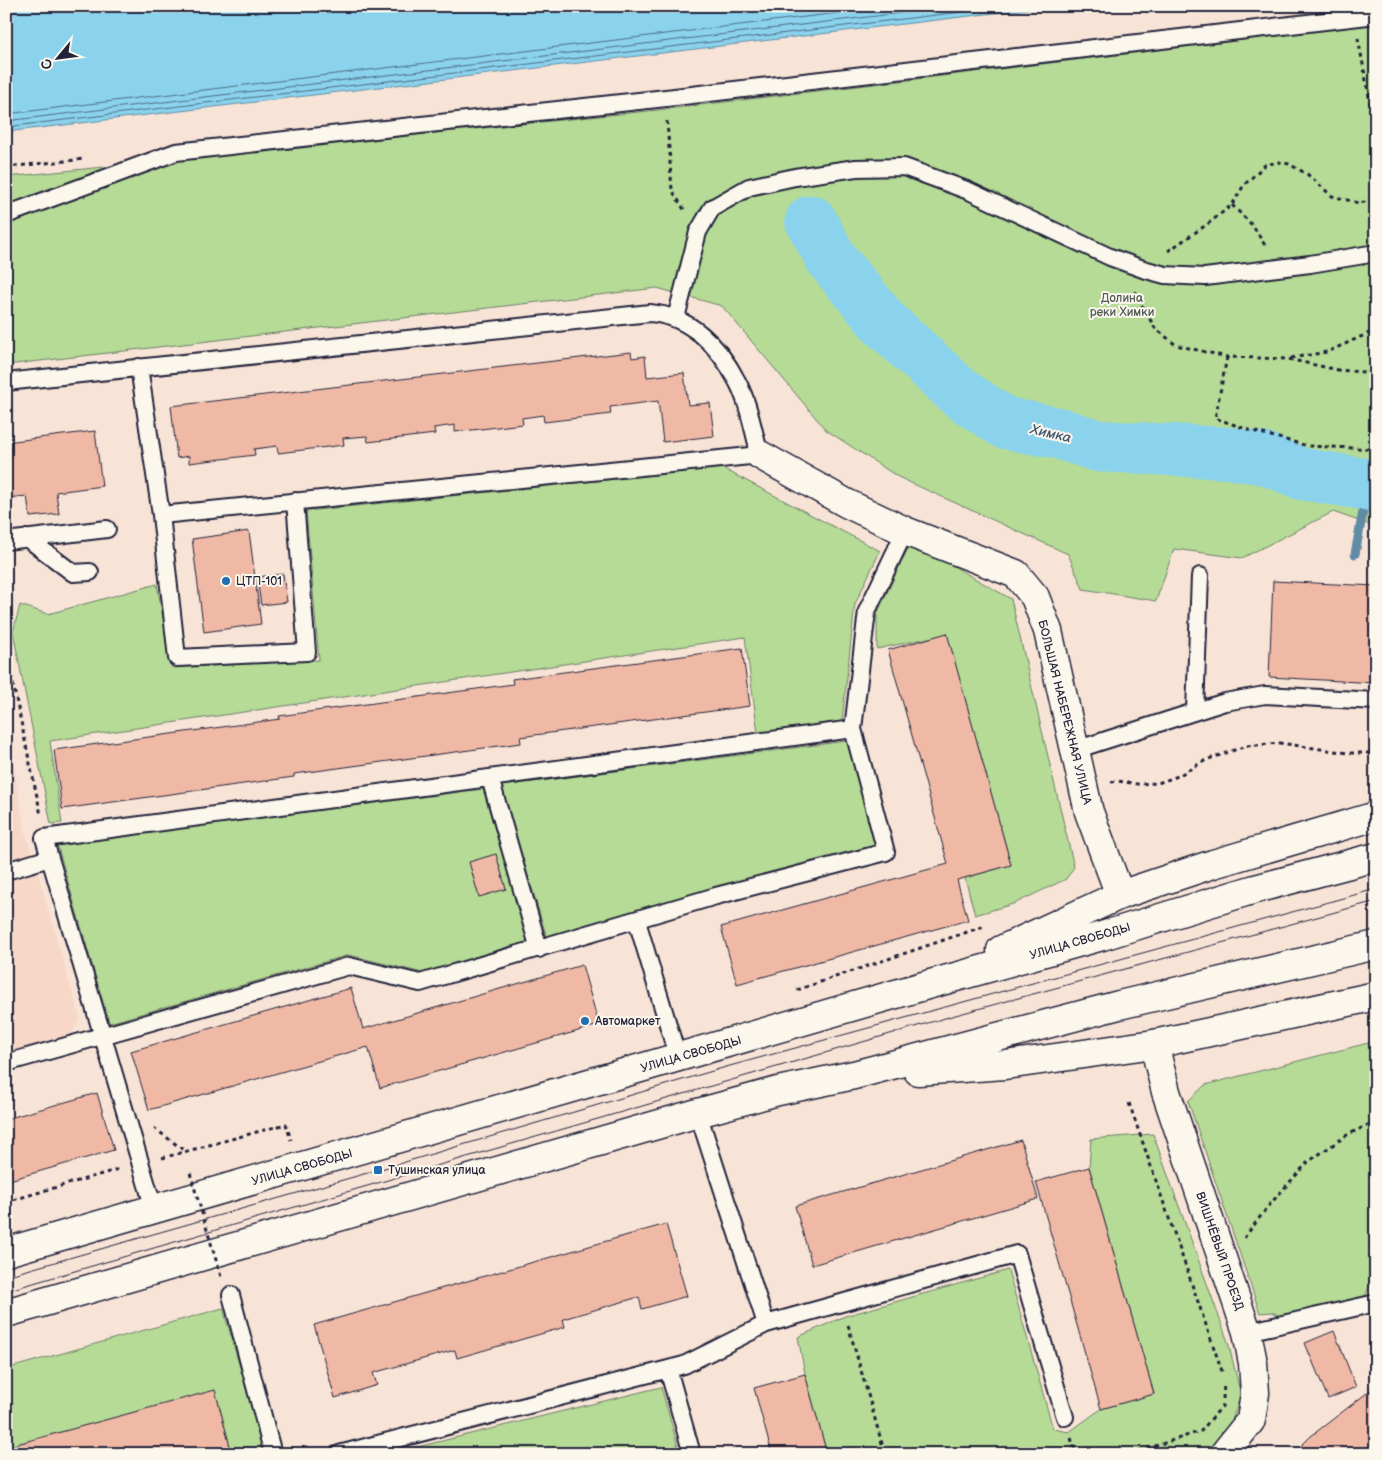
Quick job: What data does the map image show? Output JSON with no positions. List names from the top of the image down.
{
  "streets": {
    "main road": ["БОЛЬШАЯ НАБЕРЕЖНАЯ УЛИЦА", "УЛИЦА СВОБОДЫ", "ВИШНЁВЫЙ ПРОЕЗД"]
  },
  "water": ["Химка"],
  "parks": ["Долина реки Химки"],
  "places": {
    "other": ["ЦТП-101", "Автомаркет"],
    "transit": ["Тушинская улица"]
  },
  "north": "bottom left"
}
